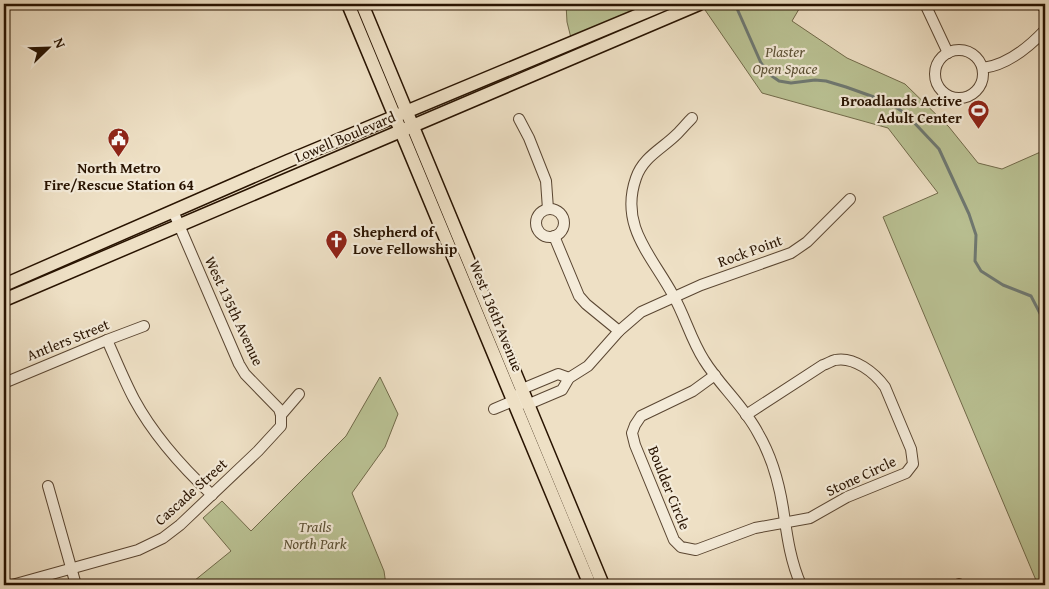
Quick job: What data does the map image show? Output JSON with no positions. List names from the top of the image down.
{
  "streets": {
    "main road": ["Lowell Boulevard", "West 136th Avenue"],
    "street": [
      "Rock Point",
      "West 135th Avenue",
      "Antlers Street",
      "Stone Circle",
      "Boulder Circle",
      "Cascade Street"
    ]
  },
  "crossings": [
    ["Lowell Boulevard", "West 135th Avenue"],
    ["Lowell Boulevard", "West 136th Avenue"],
    ["West 135th Avenue", "Cascade Street"],
    ["Stone Circle", "Boulder Circle"]
  ],
  "parks": ["Plaster Open Space", "Trails North Park"],
  "places": {
    "sports": ["Broadlands Active Adult Center"],
    "public building": ["North Metro Fire/Rescue Station 64"],
    "church": ["Shepherd of Love Fellowship"]
  },
  "north": "top right"
}
